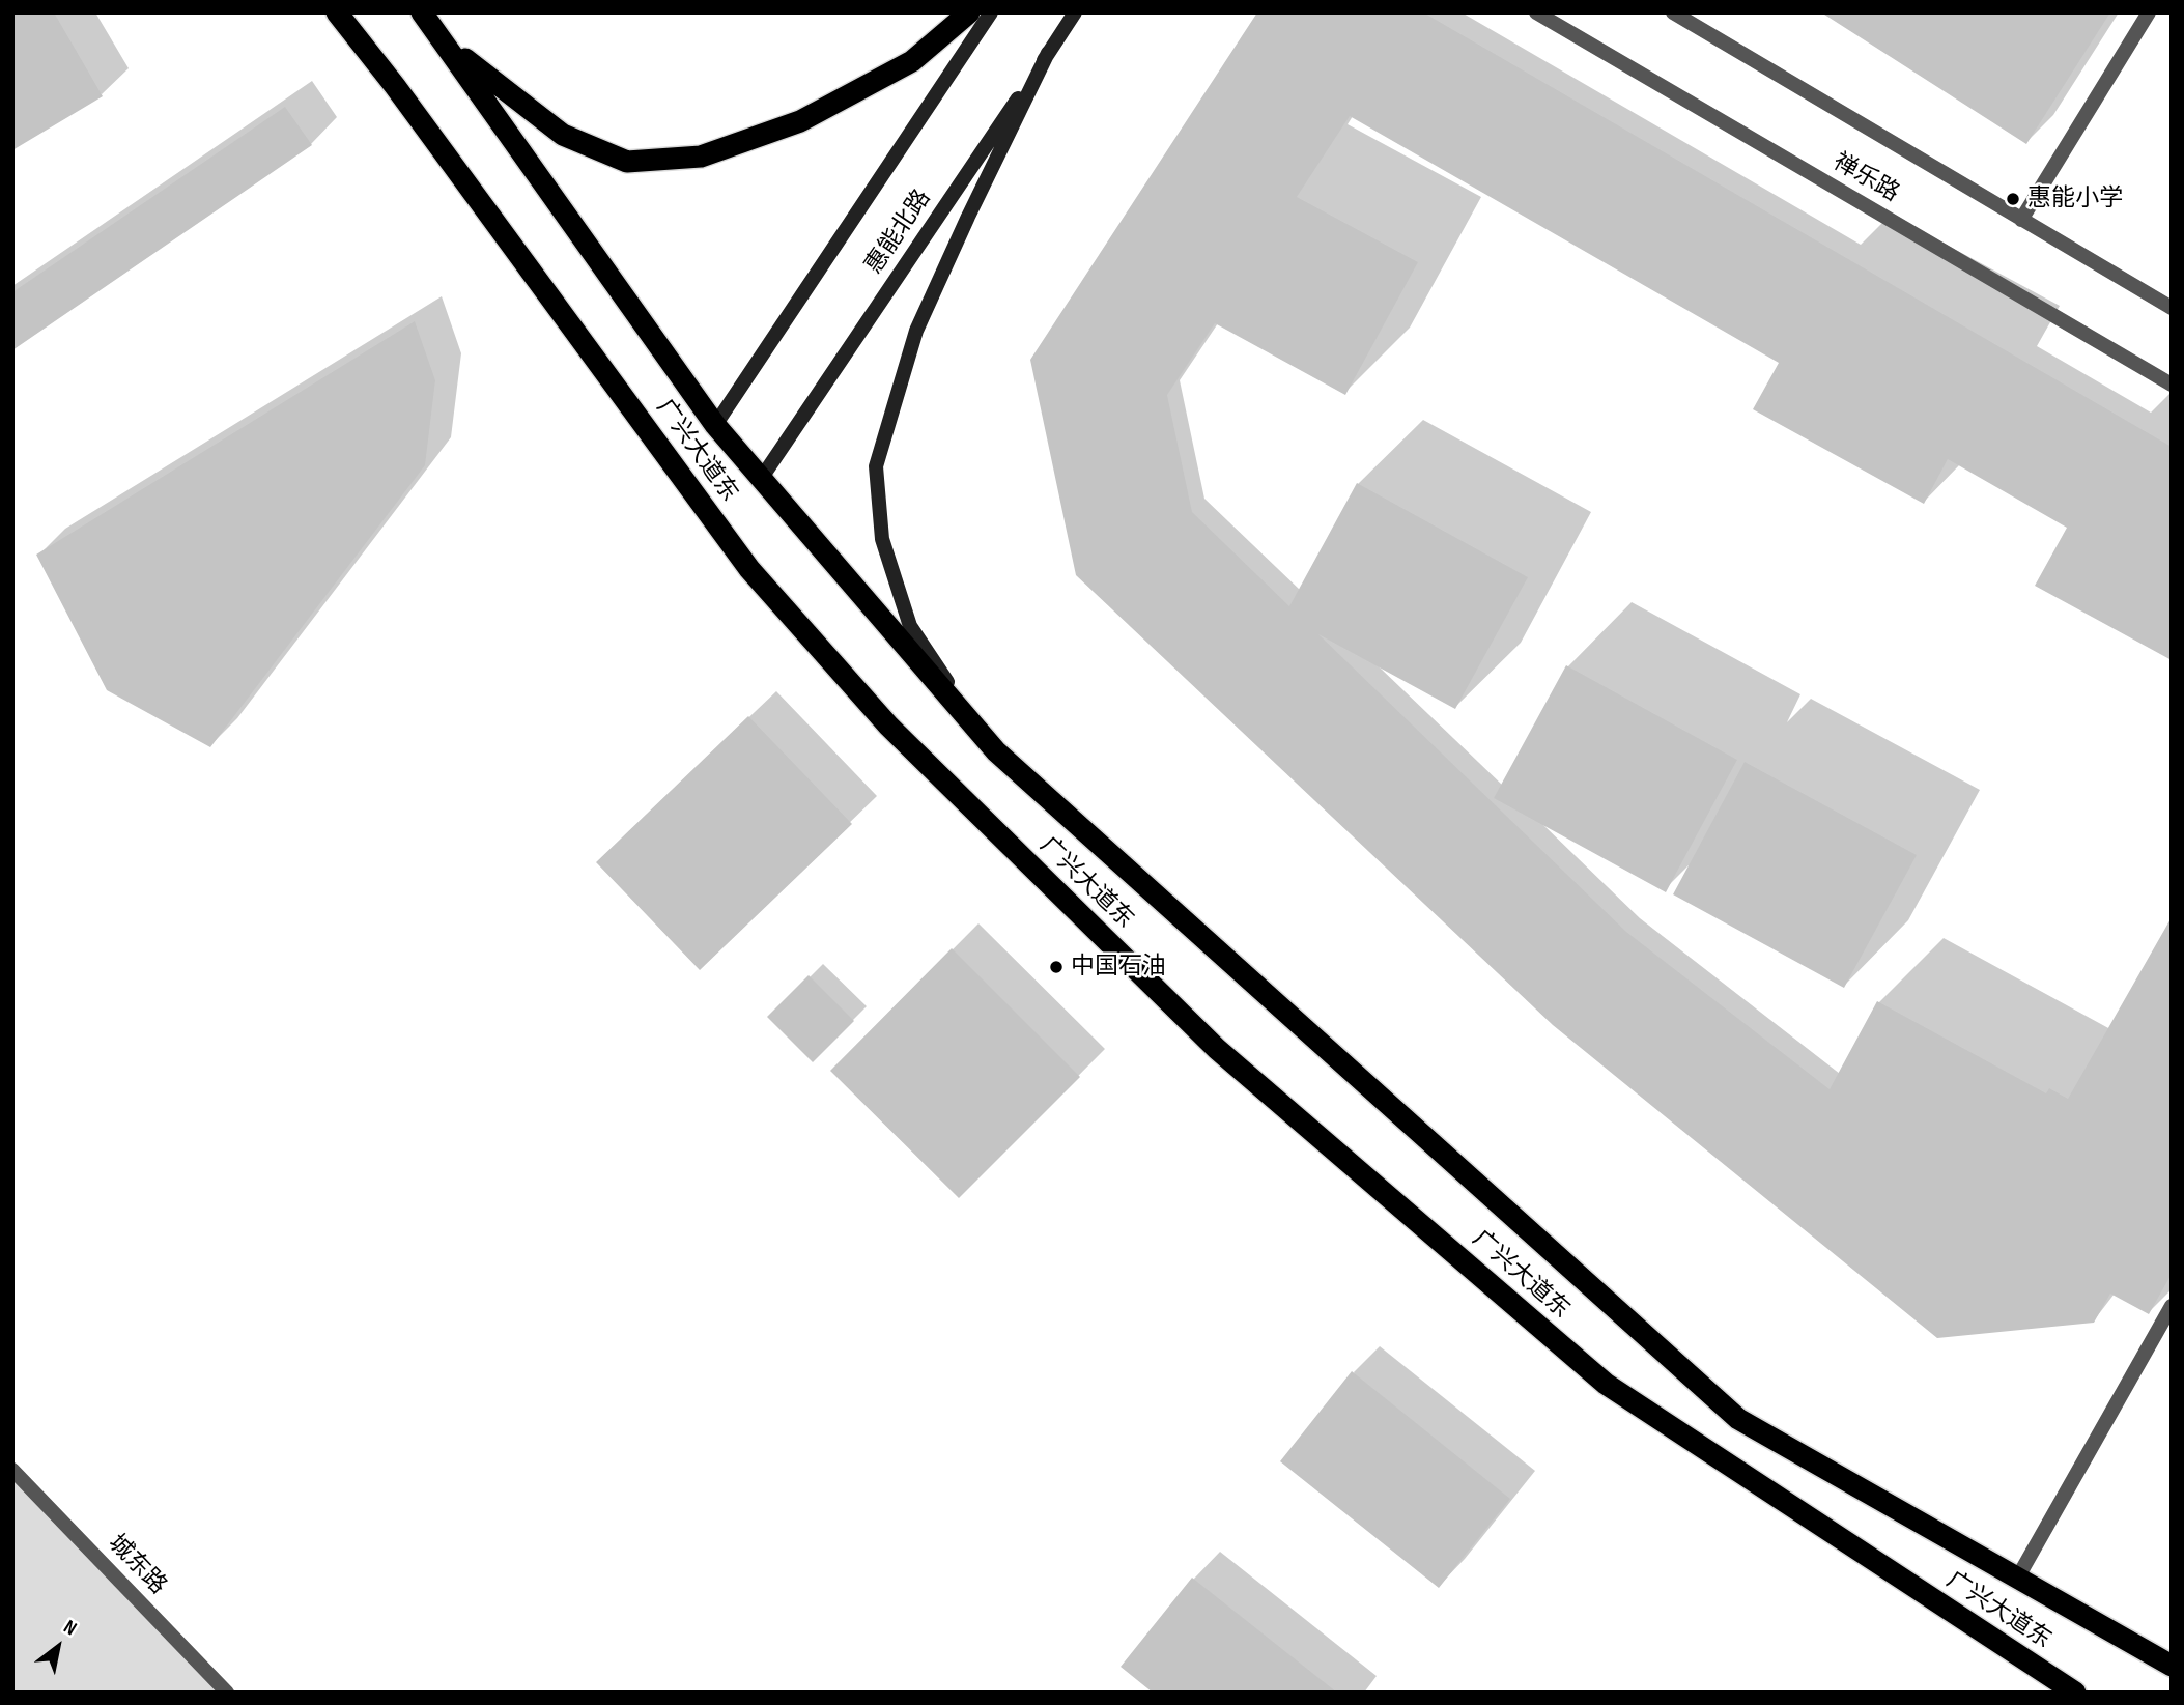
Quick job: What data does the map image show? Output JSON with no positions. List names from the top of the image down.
{
  "streets": {
    "highway": ["广兴大道东"],
    "street": ["禅乐路", "惠能北路", "城东路"]
  },
  "crossings": [
    ["惠能北路", "广兴大道东"]
  ],
  "places": ["惠能小学", "中国石油"],
  "north": "top right"
}
